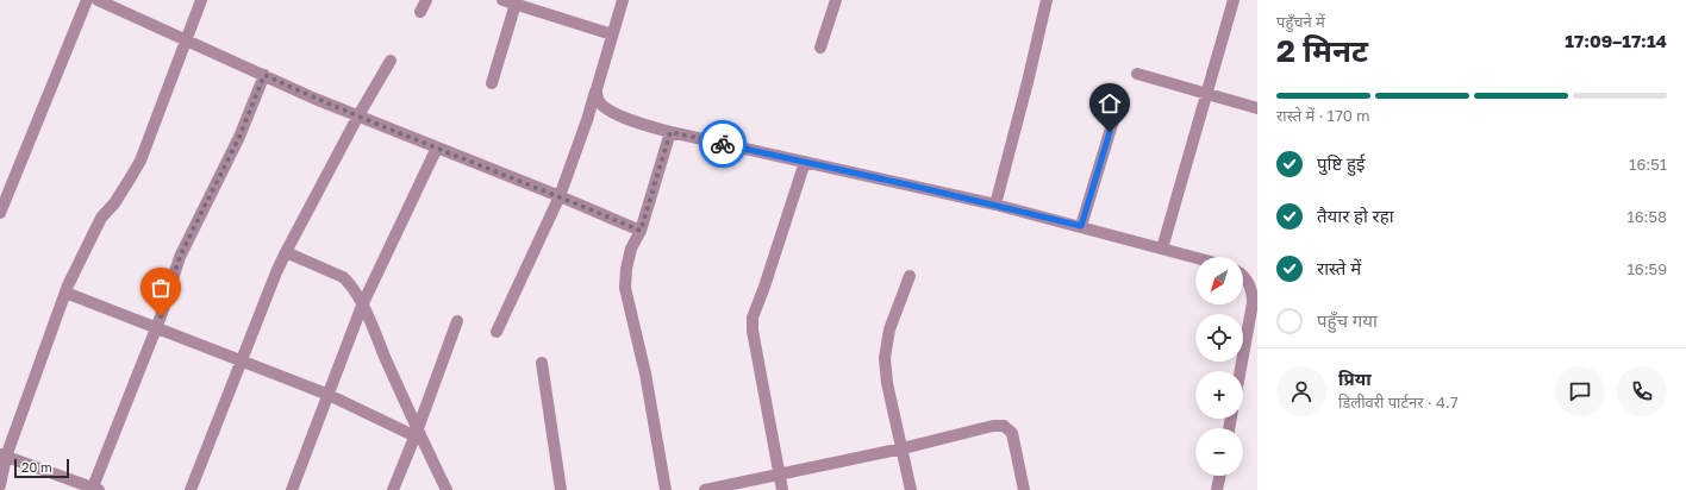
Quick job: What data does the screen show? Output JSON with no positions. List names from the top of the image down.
{
  "scale_bar": "20 m",
  "north": "bottom left",
  "page": {
    "heading": ["2 मिनट", "पहुँचने में", "17:09–17:14"],
    "panel": ["प्रिया", "डिलीवरी पार्टनर · 4.7"],
    "bar": "रास्ते में · 170 m",
    "list": [
      ["पुष्टि हुई", "16:51"],
      ["तैयार हो रहा", "16:58"],
      ["रास्ते में", "16:59"],
      "पहुँच गया"
    ],
    "map_buttons": ["+", "−"],
    "scale": "20 m"
  }
}
